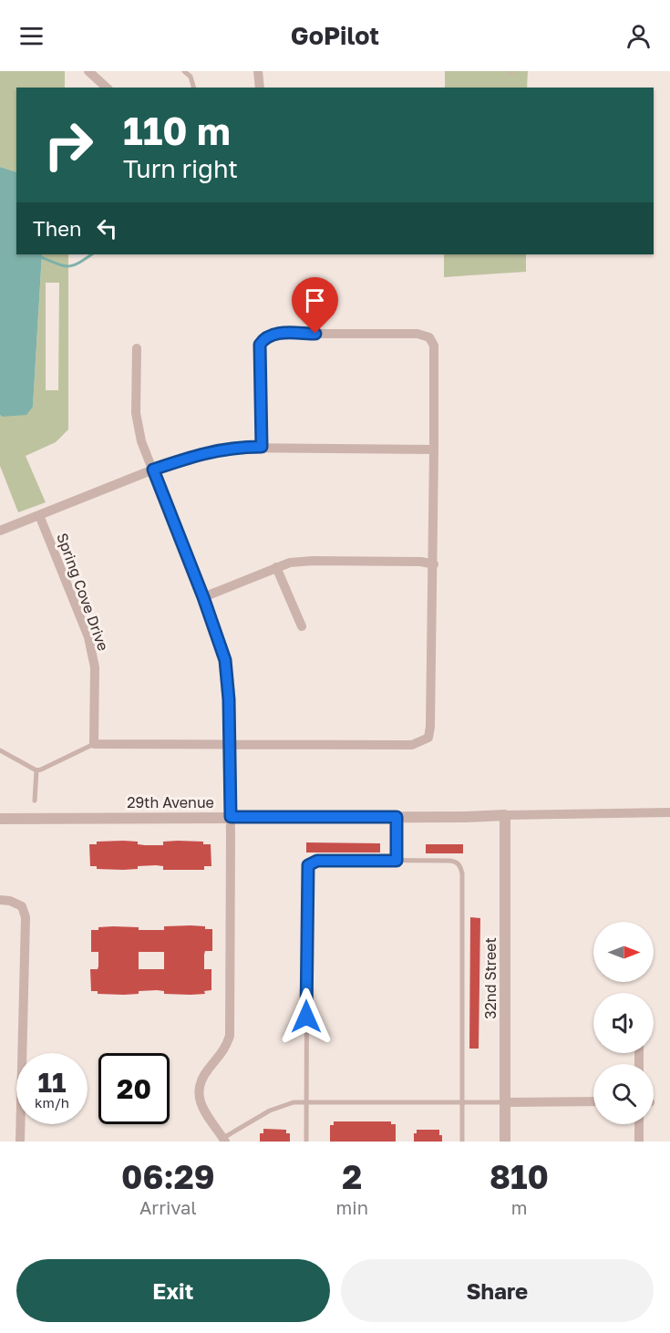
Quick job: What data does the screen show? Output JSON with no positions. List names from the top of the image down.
{
  "streets": {
    "street": ["Spring Cove Drive", "29th Avenue", "32nd Street"]
  },
  "crossings": [
    ["29th Avenue", "32nd Street"]
  ],
  "north": "right",
  "page": {
    "header": "GoPilot",
    "turn": ["110 m", "Turn right"],
    "then": "Then",
    "speed": "11 km/h",
    "limit": "20",
    "eta": [
      "06:29",
      "Arrival",
      "2",
      "min",
      "810",
      "m"
    ],
    "buttons": ["Exit", "Share"]
  }
}
